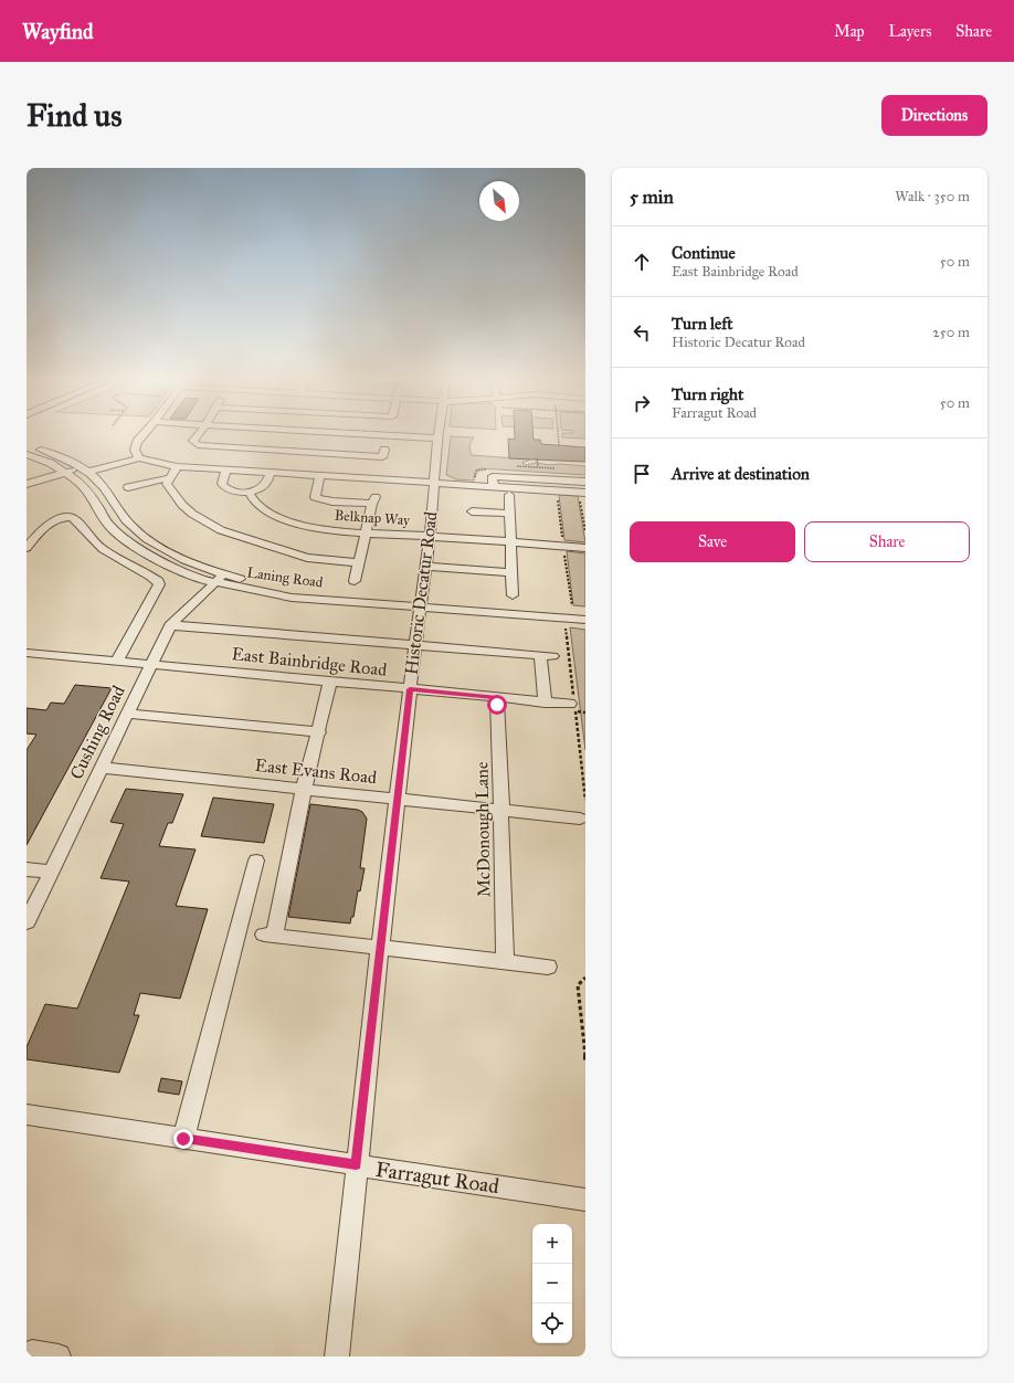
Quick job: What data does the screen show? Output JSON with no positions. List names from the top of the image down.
{
  "streets": {
    "street": [
      "Belknap Way",
      "Laning Road",
      "Historic Decatur Road",
      "East Bainbridge Road",
      "Cushing Road",
      "East Evans Road",
      "McDonough Lane",
      "Farragut Road"
    ]
  },
  "crossings": [
    ["Belknap Way", "Historic Decatur Road"],
    ["Laning Road", "Historic Decatur Road"],
    ["Laning Road", "Cushing Road"],
    ["Historic Decatur Road", "East Bainbridge Road"],
    ["Historic Decatur Road", "East Evans Road"],
    ["Historic Decatur Road", "Farragut Road"],
    ["East Bainbridge Road", "Cushing Road"],
    ["East Bainbridge Road", "McDonough Lane"],
    ["Cushing Road", "East Evans Road"],
    ["East Evans Road", "McDonough Lane"]
  ],
  "north": "bottom right",
  "page": {
    "header": "Wayfind",
    "nav": ["Map", "Layers", "Share"],
    "buttons": [
      "Directions",
      ["Save", "Share"]
    ],
    "title": "Find us",
    "heading": ["5 min", "Walk · 350 m"],
    "list": [
      ["Continue", "East Bainbridge Road", "50 m"],
      ["Turn left", "Historic Decatur Road", "250 m"],
      ["Turn right", "Farragut Road", "50 m"],
      "Arrive at destination"
    ],
    "map_buttons": ["+", "−"]
  }
}
